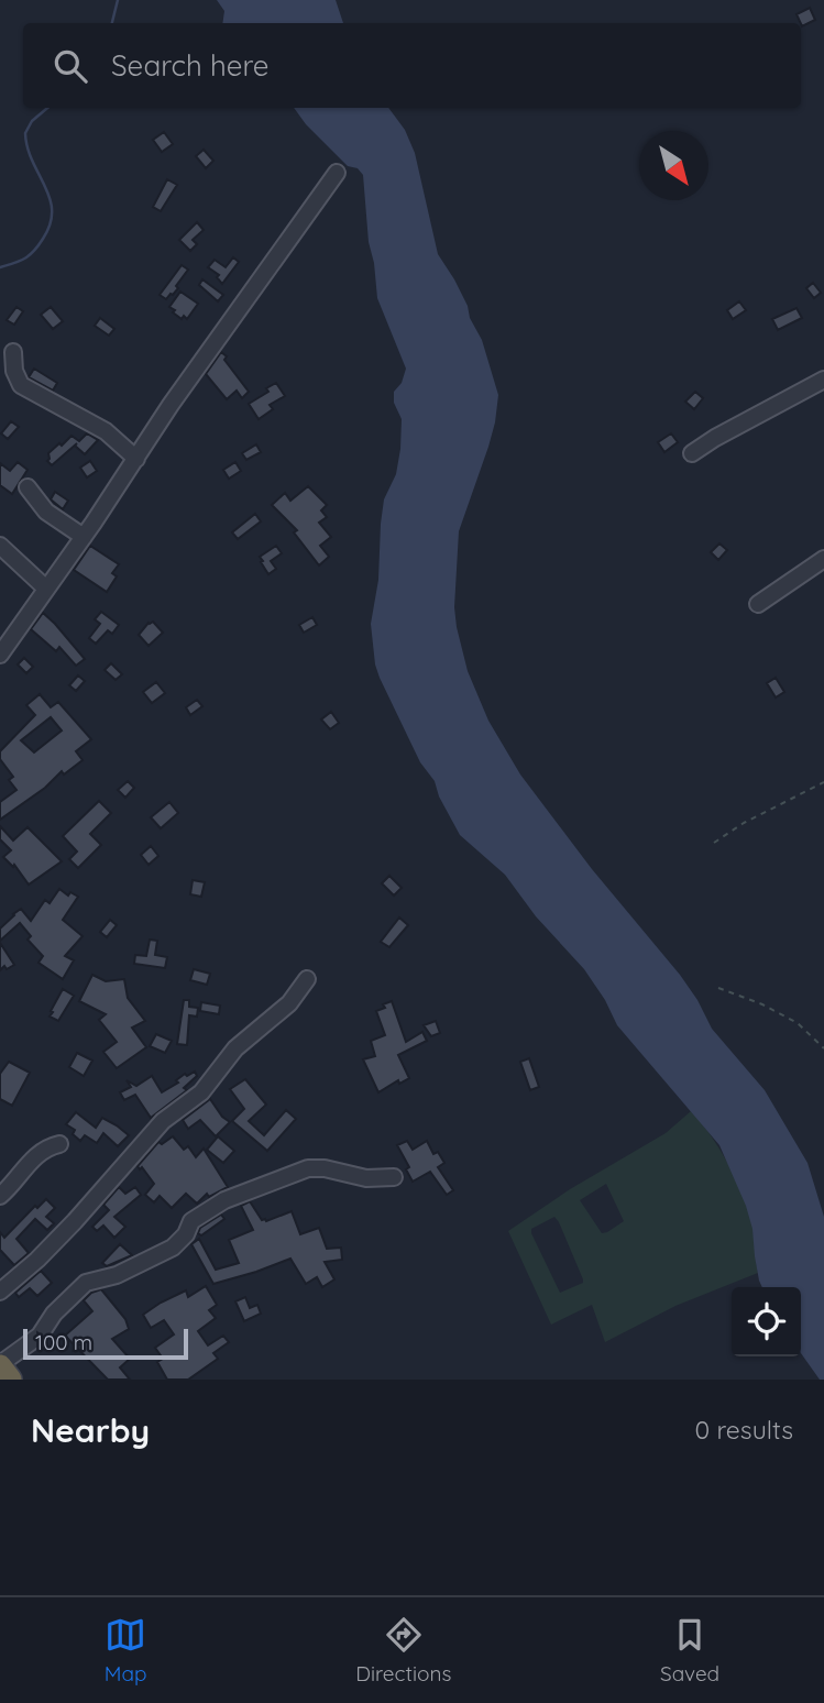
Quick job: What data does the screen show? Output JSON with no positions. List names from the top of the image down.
{
  "scale_bar": "100 m",
  "north": "bottom right",
  "page": {
    "search": "Search here",
    "scale": "100 m",
    "heading": ["Nearby", "0 results"],
    "nav": ["Map", "Directions", "Saved"]
  }
}
